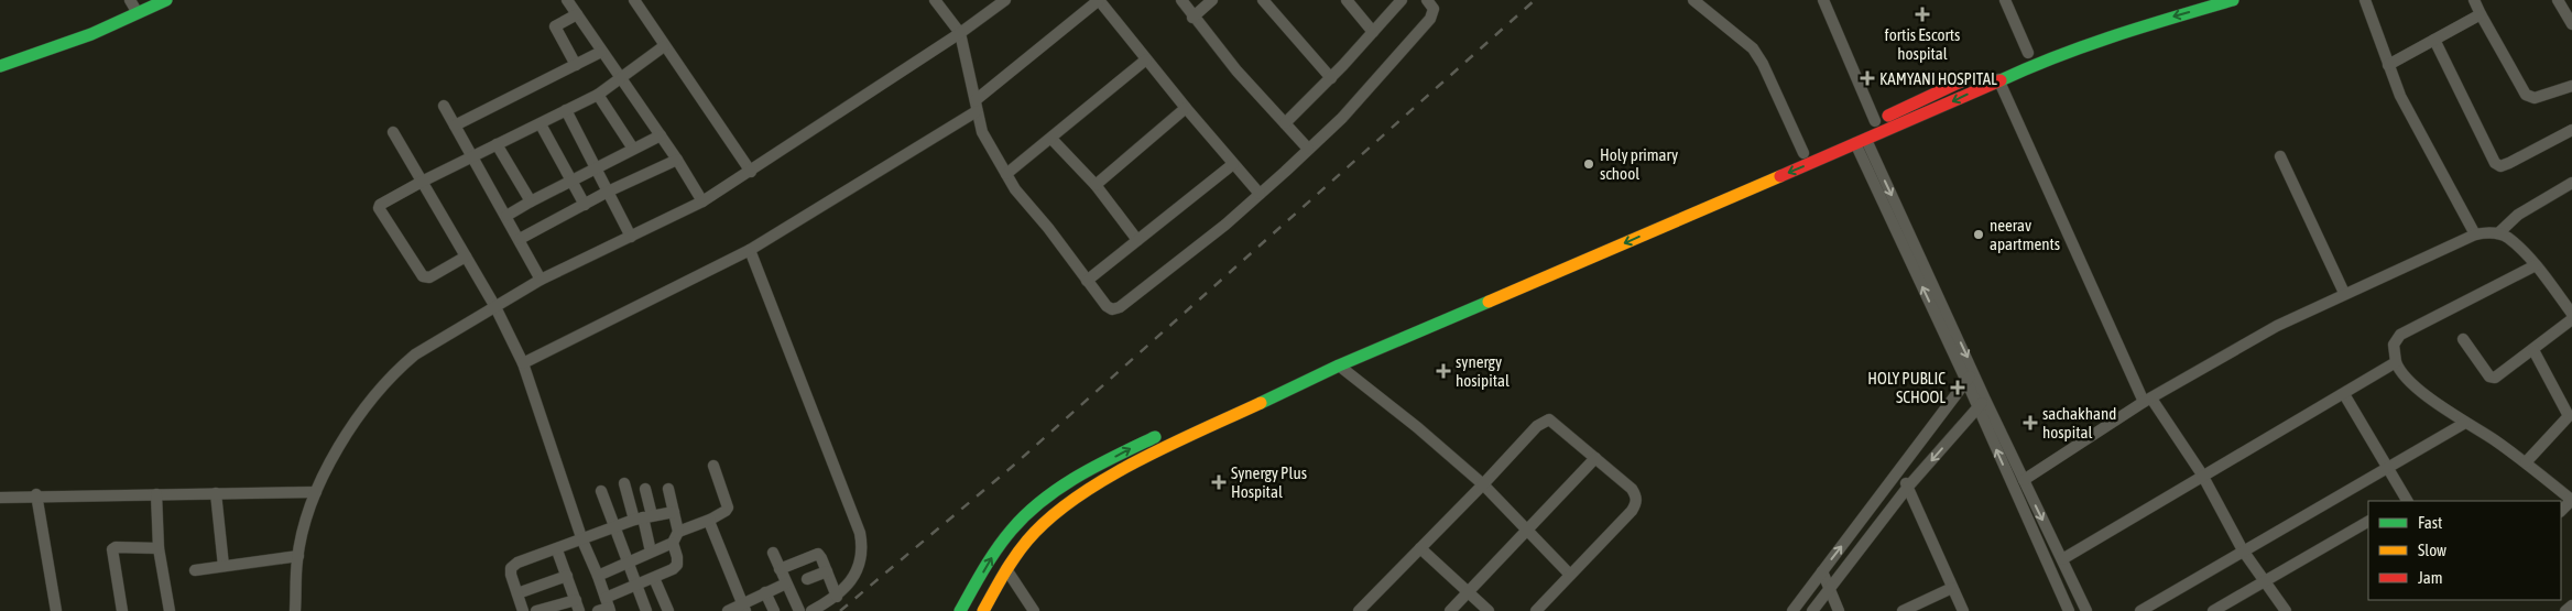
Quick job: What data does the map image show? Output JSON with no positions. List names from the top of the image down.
{
  "places": {
    "health": [
      "fortis Escorts hospital",
      "KAMYANI HOSPITAL",
      "synergy hosipital",
      "HOLY PUBLIC SCHOOL",
      "sachakhand hospital",
      "Synergy Plus Hospital"
    ],
    "other": ["Holy primary school", "neerav apartments"]
  },
  "legend": ["Fast", "Slow", "Jam"]
}
